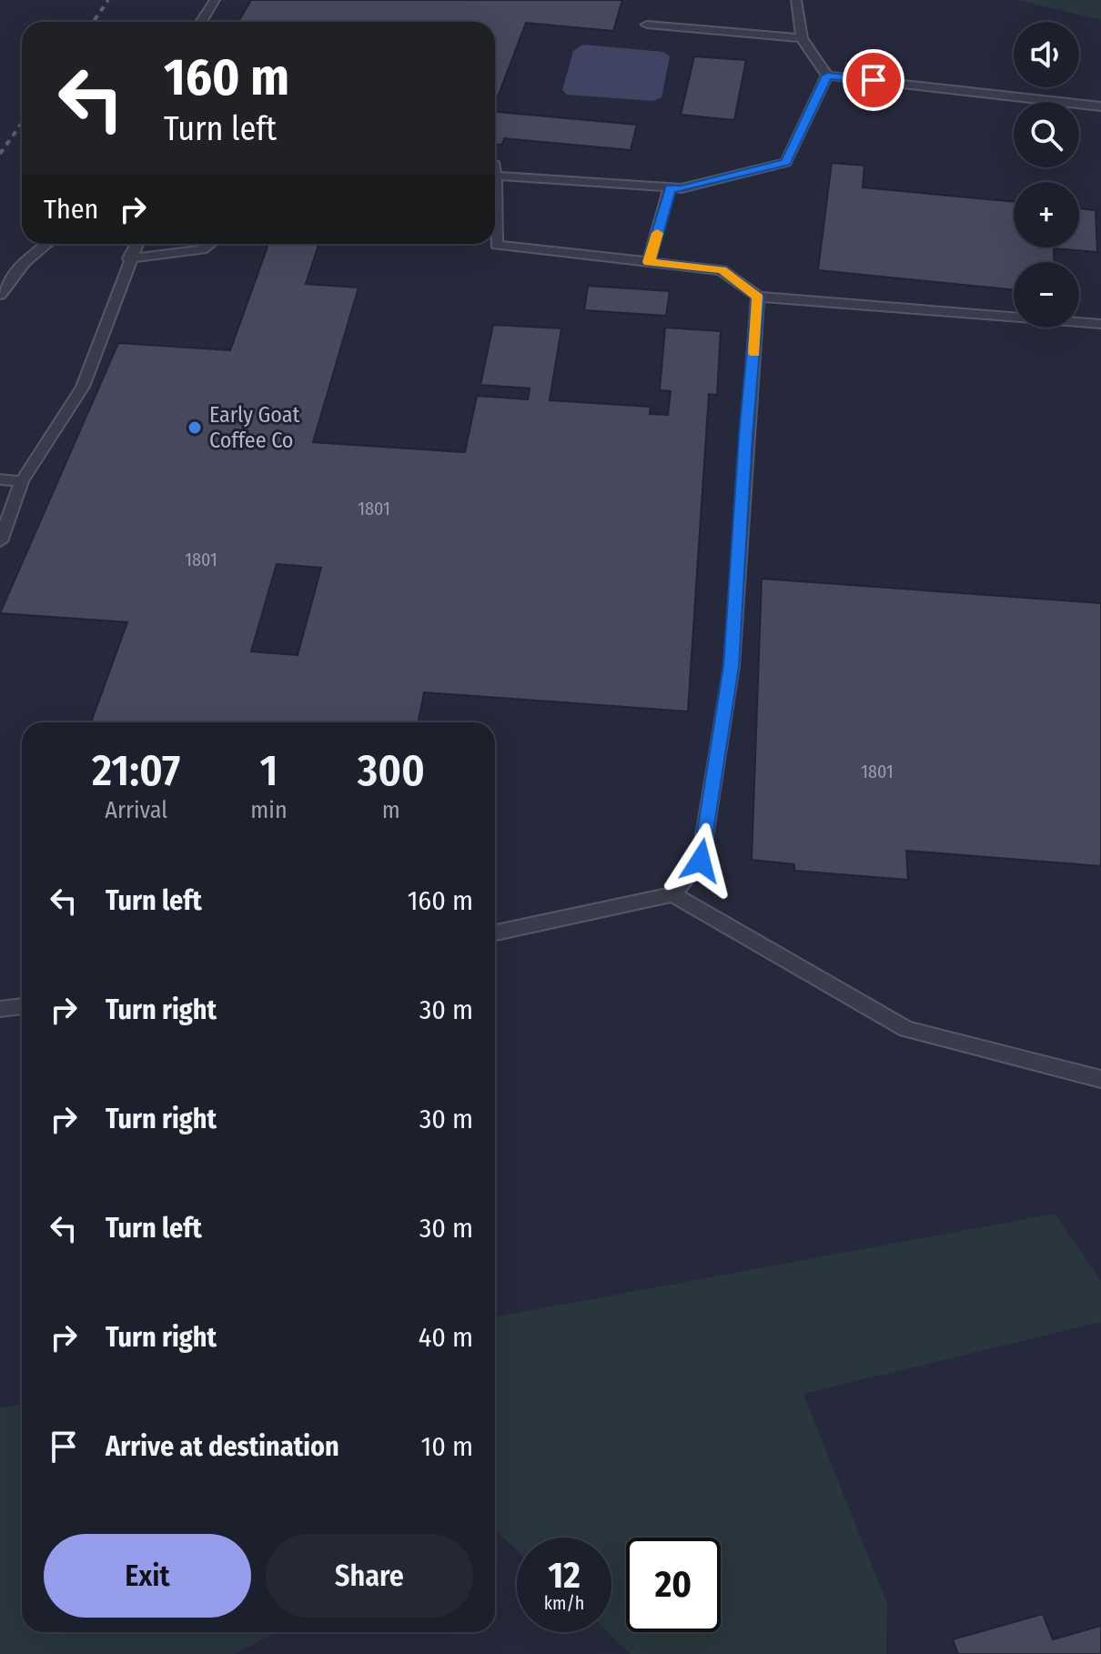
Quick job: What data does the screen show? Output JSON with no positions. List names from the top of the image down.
{
  "places": ["Early Goat Coffee Co"],
  "house_numbers": ["1801", "1801", "1801"],
  "page": {
    "map_buttons": ["+", "−"],
    "turn": ["160 m", "Turn left"],
    "then": "Then",
    "eta": [
      "21:07",
      "Arrival",
      "1",
      "min",
      "300",
      "m"
    ],
    "list": [
      {
        "name": "Turn left",
        "value": "160 m"
      },
      {
        "name": "Turn right",
        "value": "30 m"
      },
      {
        "name": "Turn right",
        "value": "30 m"
      },
      {
        "name": "Turn left",
        "value": "30 m"
      },
      {
        "name": "Turn right",
        "value": "40 m"
      },
      {
        "name": "Arrive at destination",
        "value": "10 m"
      }
    ],
    "buttons": ["Exit", "Share"],
    "speed": "12 km/h",
    "limit": "20"
  }
}
